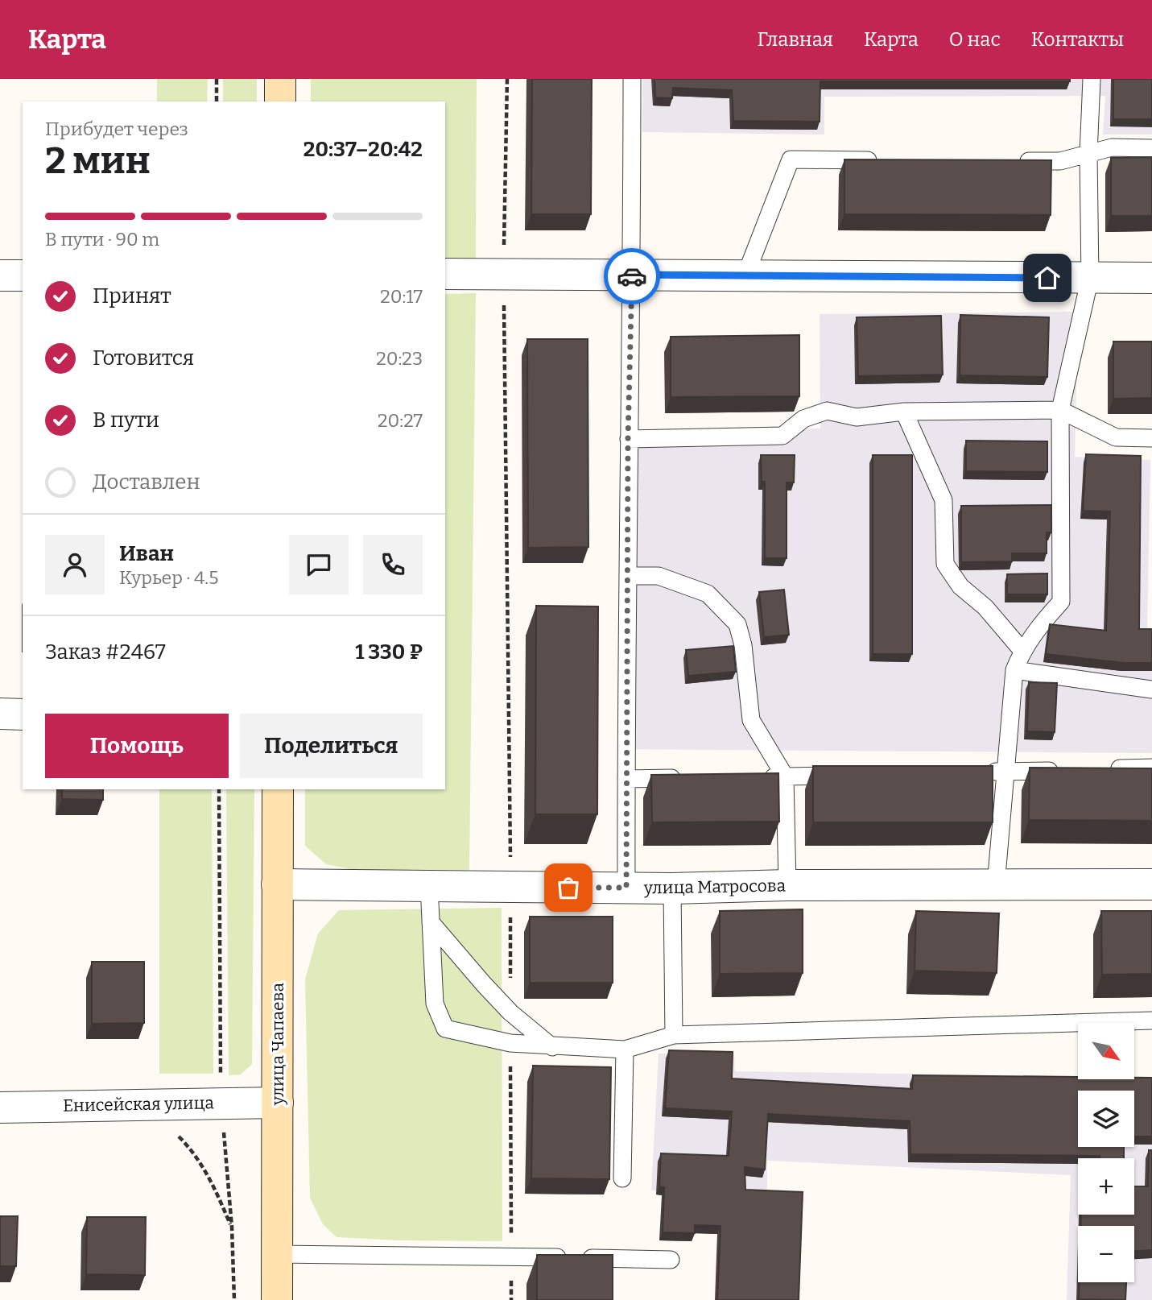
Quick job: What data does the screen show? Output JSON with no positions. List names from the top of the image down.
{
  "streets": {
    "main road": ["улица Чапаева"],
    "street": ["улица Матросова", "Енисейская улица"]
  },
  "crossings": [
    ["улица Матросова", "улица Чапаева"],
    ["улица Чапаева", "Енисейская улица"]
  ],
  "north": "bottom right",
  "page": {
    "header": "Карта",
    "nav": [
      "Главная",
      "Карта",
      "О нас",
      "Контакты"
    ],
    "heading": ["2 мин", "Прибудет через", "20:37–20:42"],
    "panel": [
      "Иван",
      "Курьер · 4.5",
      "Заказ #2467",
      "1 330 ₽"
    ],
    "bar": "В пути · 90 m",
    "list": [
      ["Принят", "20:17"],
      ["Готовится", "20:23"],
      ["В пути", "20:27"],
      "Доставлен"
    ],
    "buttons": ["Помощь", "Поделиться"],
    "map_buttons": ["+", "−"]
  }
}
